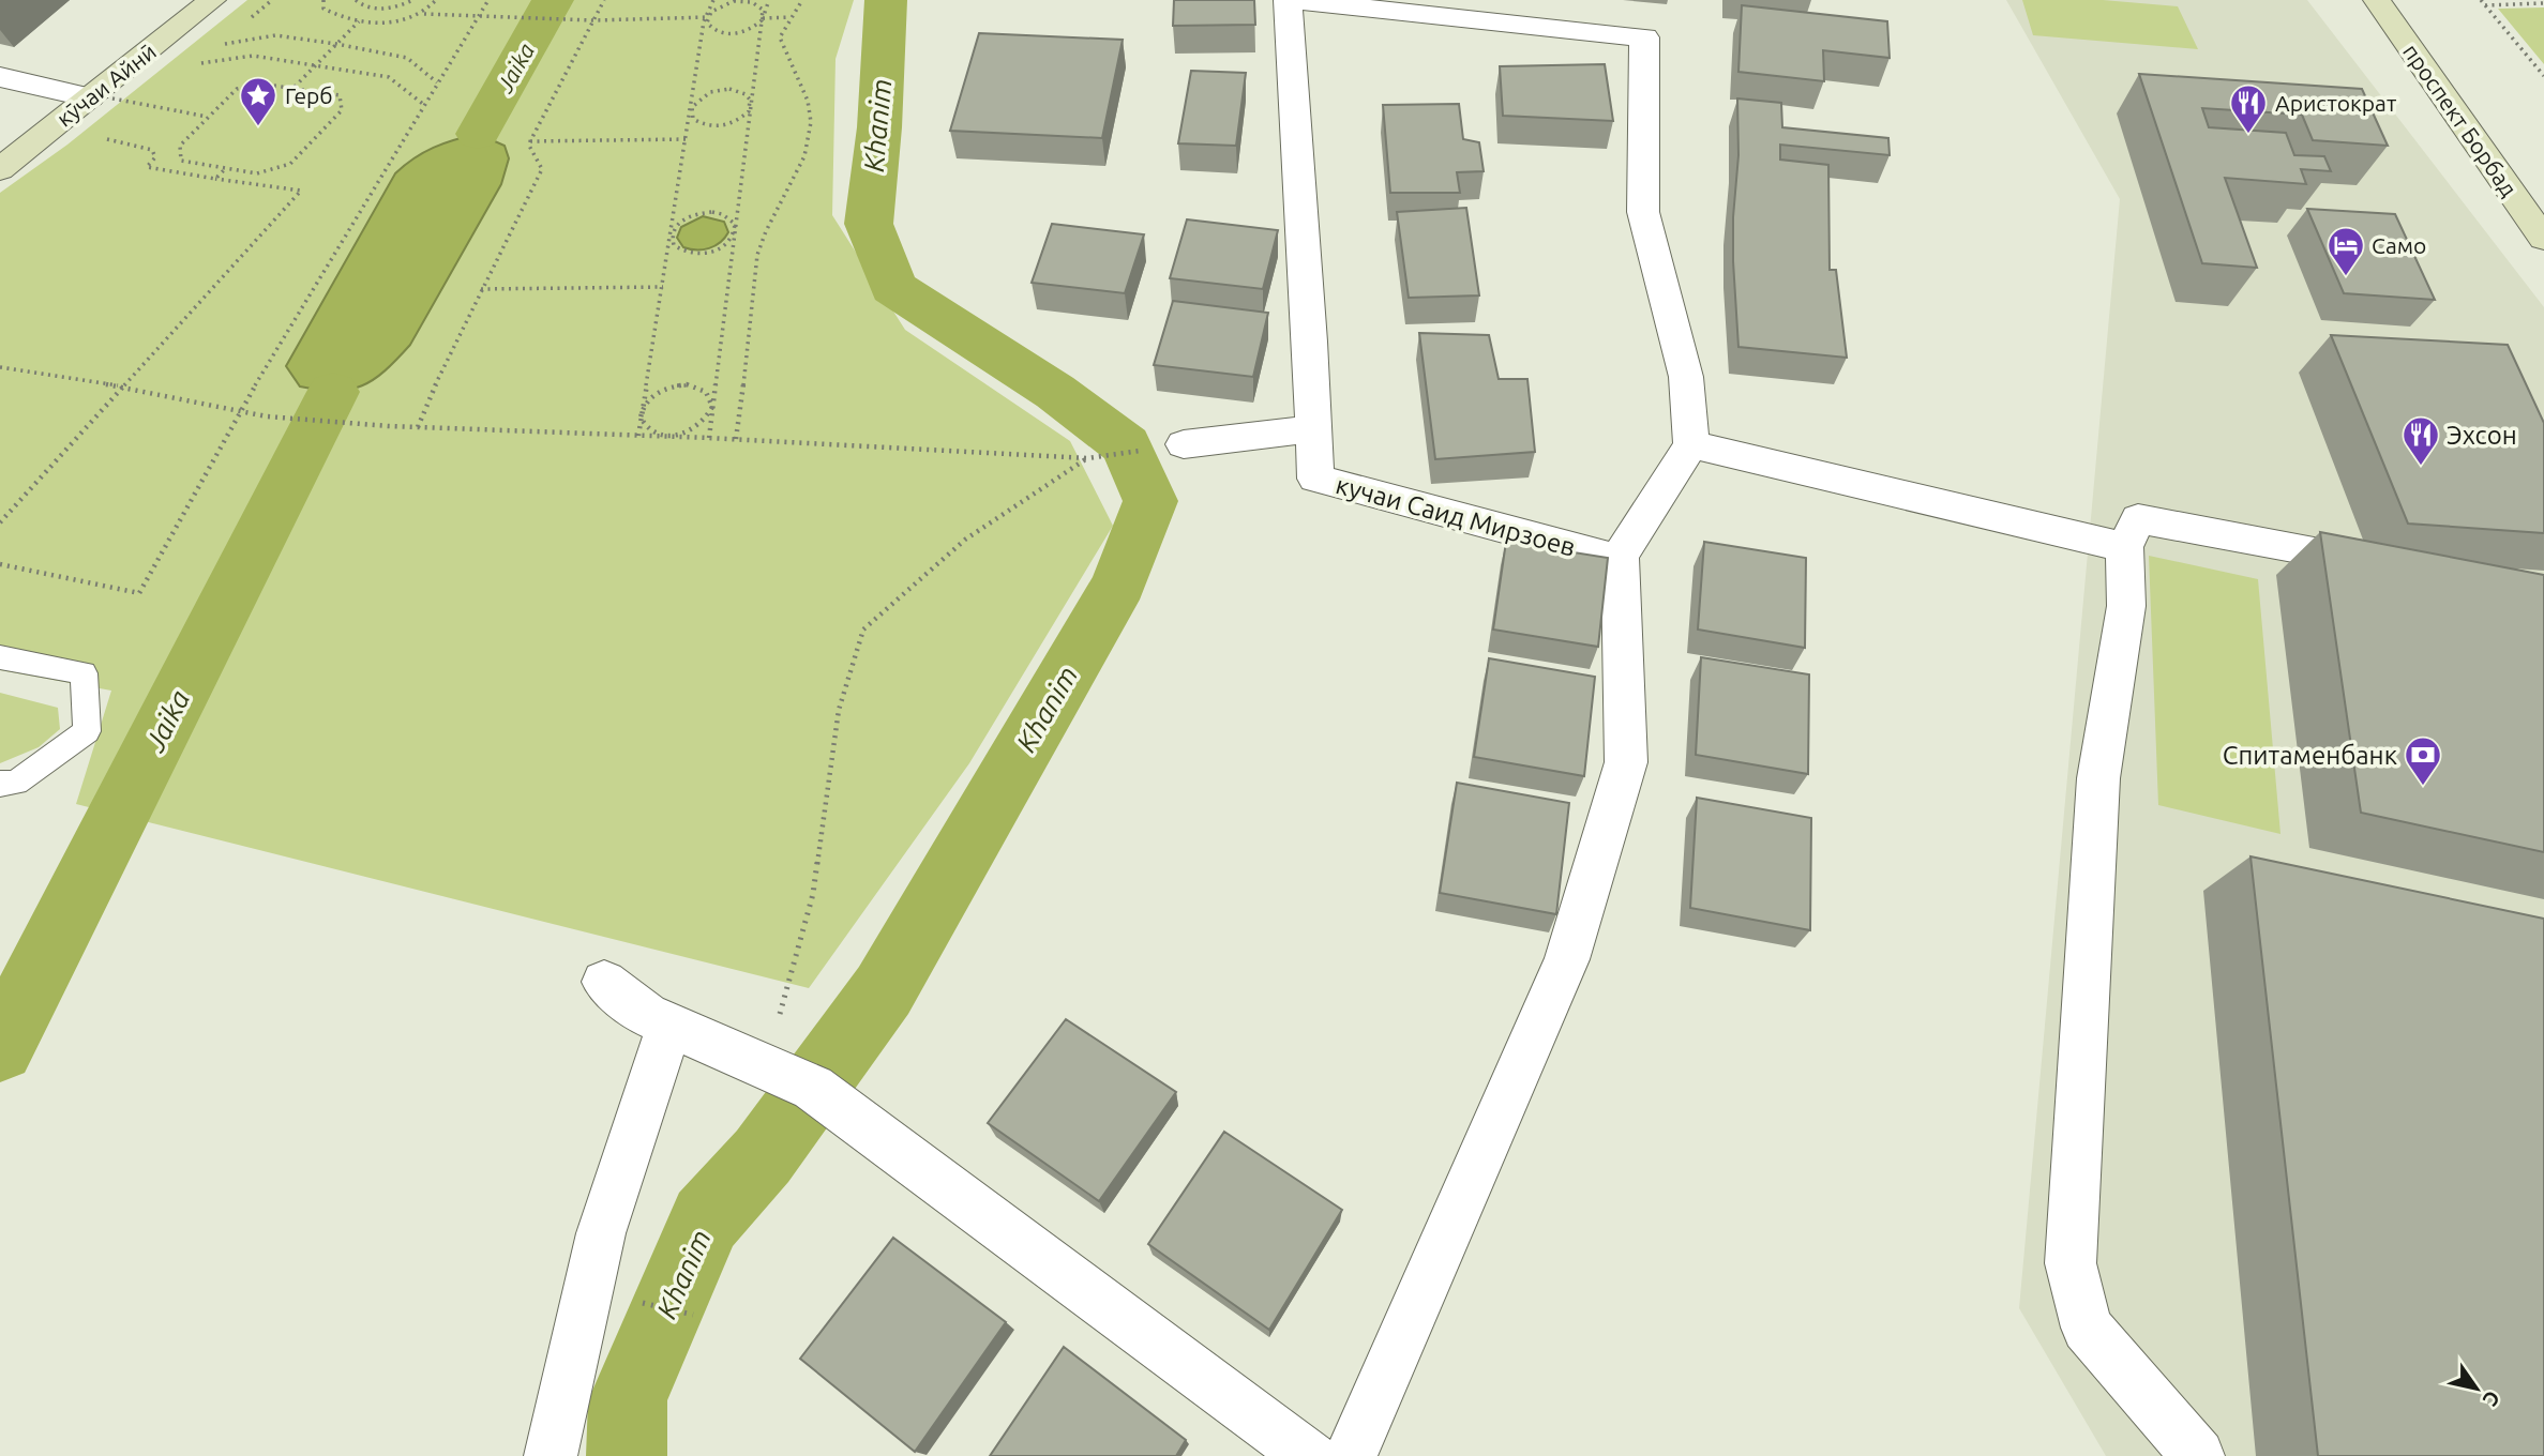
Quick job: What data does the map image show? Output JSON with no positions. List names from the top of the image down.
{
  "streets": {
    "street": ["кӯчаи Айнӣ", "проспект Борбад", "кучаи Саид Мирзоев"]
  },
  "water": ["Jaika", "Khanim"],
  "places": {
    "place": ["Герб"],
    "restaurant": ["Аристократ", "Эхсон"],
    "hotel": ["Само"],
    "bank": ["Спитаменбанк"]
  },
  "north": "bottom right"
}
